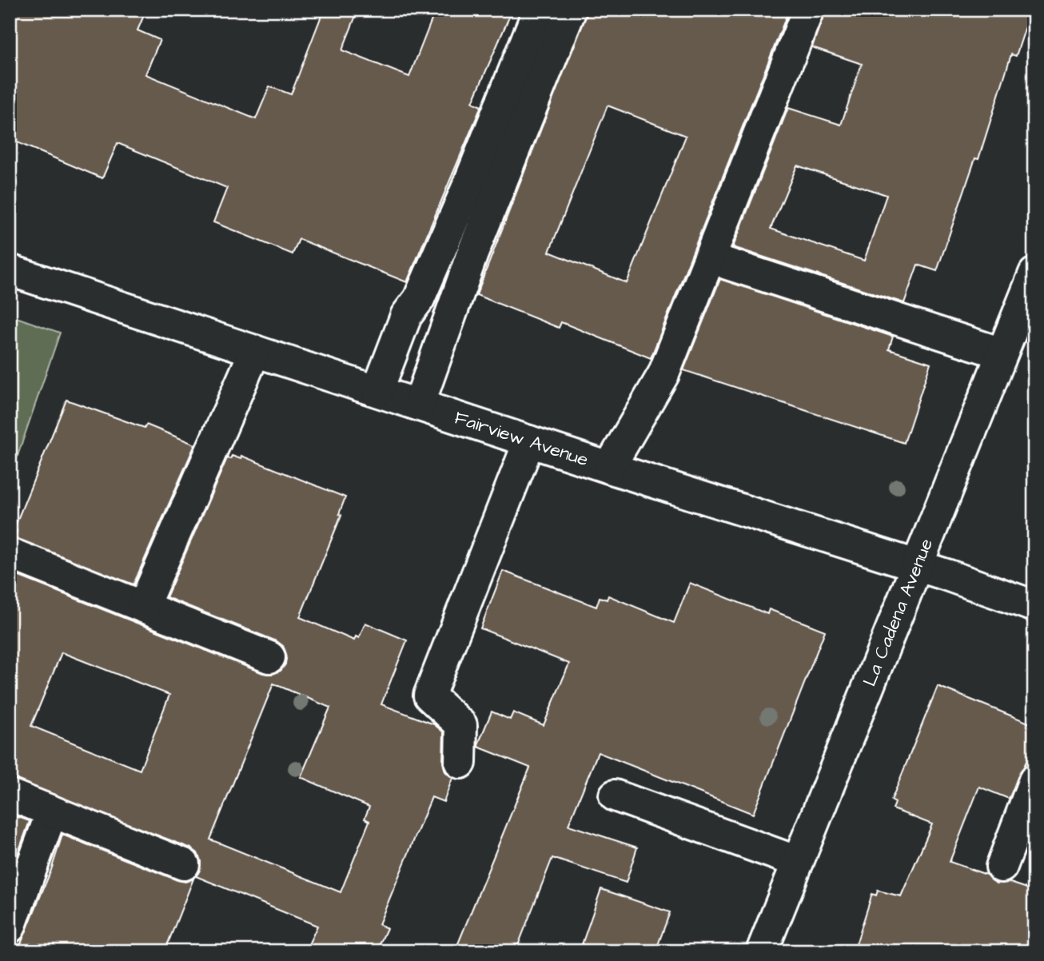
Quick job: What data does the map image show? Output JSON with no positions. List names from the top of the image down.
{
  "streets": {
    "street": ["Fairview Avenue", "La Cadena Avenue"]
  },
  "crossings": [
    ["Fairview Avenue", "La Cadena Avenue"]
  ]
}
